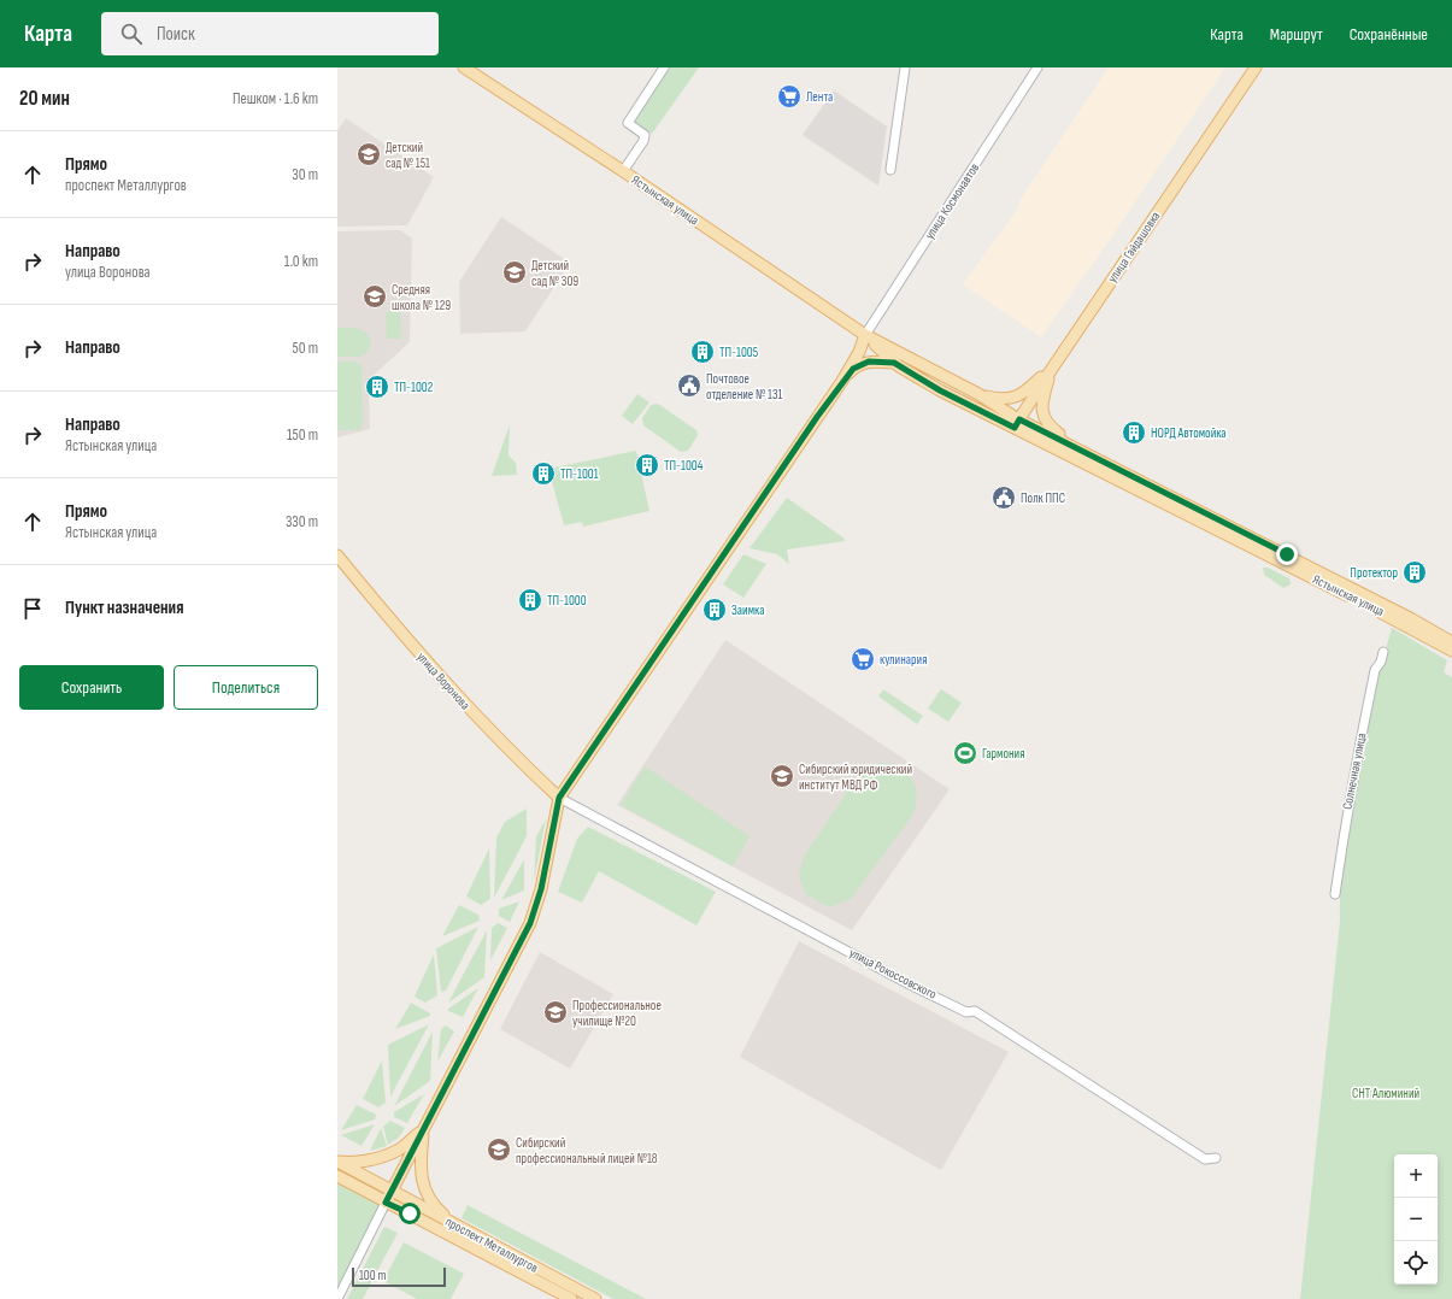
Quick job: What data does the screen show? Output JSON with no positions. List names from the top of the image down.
{
  "streets": {
    "main road": [
      "Ястынская улица",
      "улица Гайдашовка",
      "улица Воронова",
      "проспект Металлургов"
    ],
    "street": ["улица Космонавтов", "Солнечная улица", "улица Рокоссовского"]
  },
  "crossings": [
    ["Ястынская улица", "улица Космонавтов"],
    ["Ястынская улица", "улица Гайдашовка"],
    ["улица Воронова", "улица Рокоссовского"]
  ],
  "parks": ["СНТ Алюминий"],
  "places": {
    "supermarket": ["Лента", "кулинария"],
    "school or university": [
      "Детский сад № 151",
      "Детский сад № 309",
      "Средняя школа № 129",
      "Сибирский юридический институт МВД РФ",
      "Профессиональное училище №20",
      "Сибирский профессиональный лицей №18"
    ],
    "building": [
      "ТП-1005",
      "ТП-1002",
      "НОРД Автомойка",
      "ТП-1004",
      "ТП-1001",
      "Протектор",
      "ТП-1000",
      "Заимка"
    ],
    "public building": ["Почтовое отделение № 131", "Полк ППС"],
    "sports": ["Гармония"]
  },
  "scale_bar": "100 m",
  "page": {
    "header": "Карта",
    "search": "Поиск",
    "nav": ["Карта", "Маршрут", "Сохранённые"],
    "heading": ["20 мин", "Пешком · 1.6 km"],
    "list": [
      ["Прямо", "проспект Металлургов", "30 m"],
      ["Направо", "улица Воронова", "1.0 km"],
      ["Направо", "50 m"],
      ["Направо", "Ястынская улица", "150 m"],
      ["Прямо", "Ястынская улица", "330 m"],
      "Пункт назначения"
    ],
    "buttons": ["Сохранить", "Поделиться"],
    "map_buttons": ["+", "−"],
    "scale": "100 m"
  }
}
